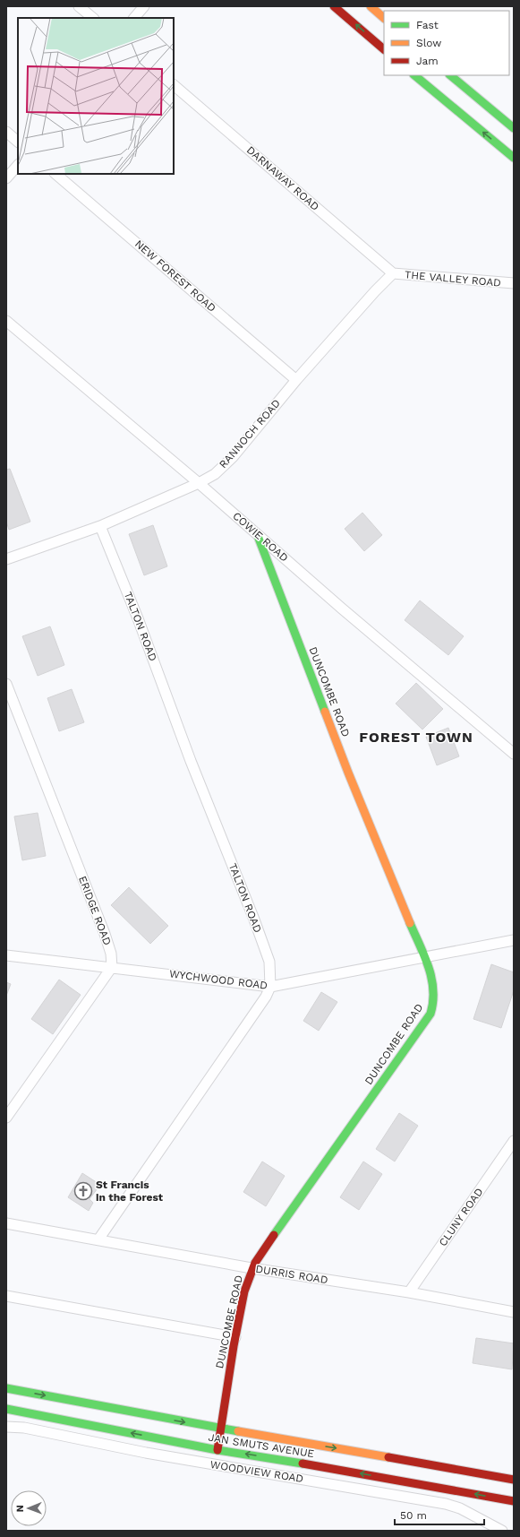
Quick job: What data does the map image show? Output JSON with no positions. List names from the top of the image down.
{
  "streets": {
    "main road": ["DUNCOMBE ROAD", "JAN SMUTS AVENUE"],
    "street": [
      "DARNAWAY ROAD",
      "NEW FOREST ROAD",
      "THE VALLEY ROAD",
      "RANNOCH ROAD",
      "COWIE ROAD",
      "TALTON ROAD",
      "ERIDGE ROAD",
      "WYCHWOOD ROAD",
      "CLUNY ROAD",
      "DURRIS ROAD",
      "WOODVIEW ROAD"
    ]
  },
  "crossings": [
    ["DARNAWAY ROAD", "THE VALLEY ROAD"],
    ["DARNAWAY ROAD", "RANNOCH ROAD"],
    ["NEW FOREST ROAD", "RANNOCH ROAD"],
    ["THE VALLEY ROAD", "RANNOCH ROAD"],
    ["RANNOCH ROAD", "COWIE ROAD"],
    ["RANNOCH ROAD", "TALTON ROAD"],
    ["COWIE ROAD", "DUNCOMBE ROAD"],
    ["TALTON ROAD", "WYCHWOOD ROAD"],
    ["DUNCOMBE ROAD", "WYCHWOOD ROAD"],
    ["DUNCOMBE ROAD", "DURRIS ROAD"],
    ["DUNCOMBE ROAD", "JAN SMUTS AVENUE"],
    ["ERIDGE ROAD", "WYCHWOOD ROAD"],
    ["CLUNY ROAD", "DURRIS ROAD"]
  ],
  "districts": ["FOREST TOWN"],
  "places": {
    "church": ["St Francis in the Forest"]
  },
  "legend": ["Fast", "Slow", "Jam"],
  "scale_bar": "50 m",
  "north": "left"
}
